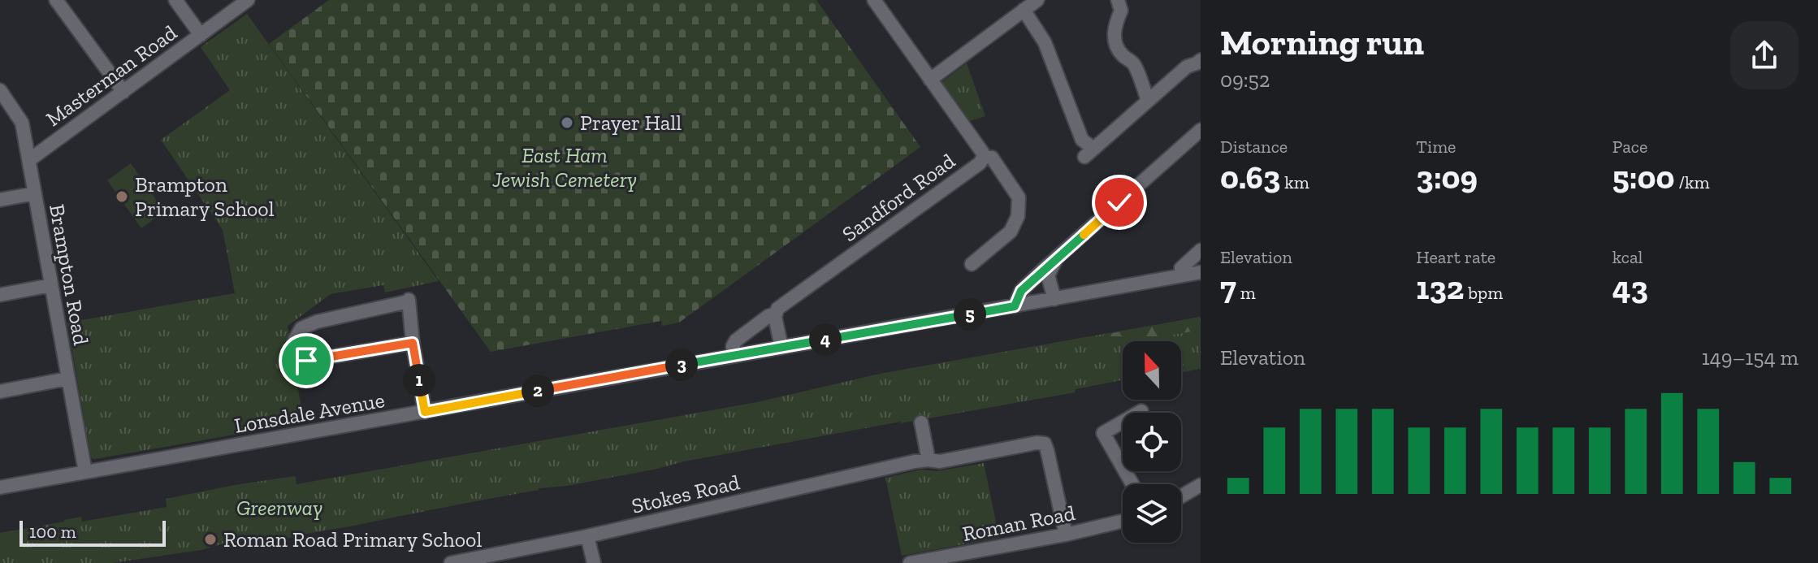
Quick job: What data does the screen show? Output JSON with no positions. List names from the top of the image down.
{
  "streets": {
    "street": [
      "Masterman Road",
      "Sandford Road",
      "Brampton Road",
      "Lonsdale Avenue",
      "Stokes Road",
      "Roman Road"
    ]
  },
  "crossings": [
    ["Masterman Road", "Brampton Road"],
    ["Sandford Road", "Lonsdale Avenue"],
    ["Brampton Road", "Lonsdale Avenue"],
    ["Stokes Road", "Roman Road"]
  ],
  "parks": ["East Ham Jewish Cemetery", "Greenway"],
  "places": ["Prayer Hall", "Brampton Primary School", "Roman Road Primary School"],
  "scale_bar": "100 m",
  "north": "top",
  "page": {
    "heading": ["Morning run", "09:52"],
    "stats": [
      ["Distance", "0.63 km"],
      ["Time", "3:09"],
      ["Pace", "5:00 /km"],
      ["Elevation", "7 m"],
      ["Heart rate", "132 bpm"],
      ["kcal", "43"]
    ],
    "pins": [
      "5",
      "4",
      "3",
      "1",
      "2"
    ],
    "chart": ["Elevation", "149–154 m"],
    "scale": "100 m"
  }
}
